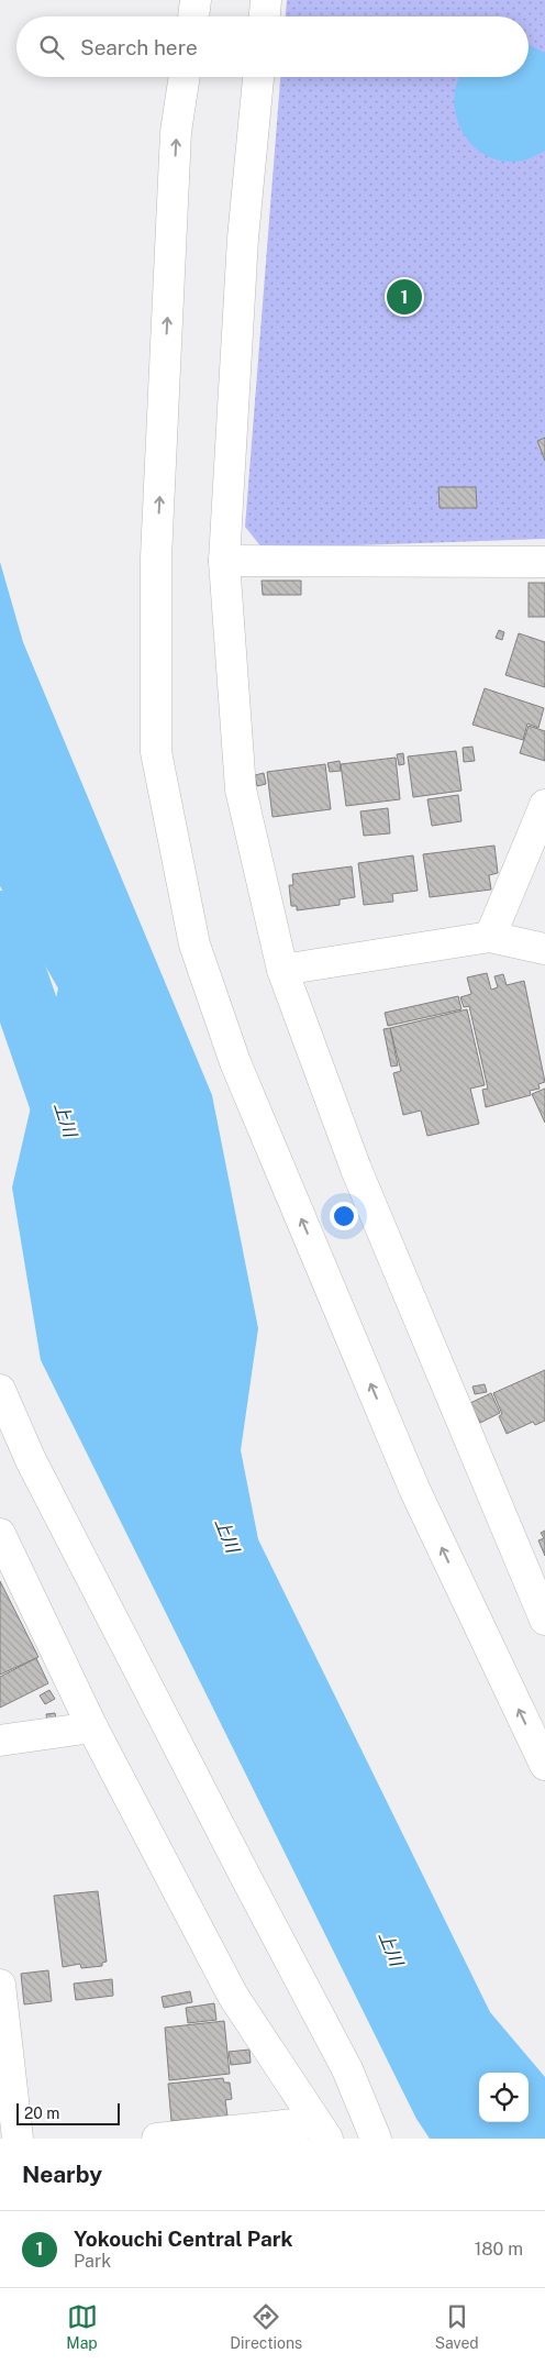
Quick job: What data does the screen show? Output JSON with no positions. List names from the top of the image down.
{
  "water": ["上川"],
  "scale_bar": "20 m",
  "page": {
    "search": "Search here",
    "pins": "1",
    "scale": "20 m",
    "heading": "Nearby",
    "list": [
      {
        "mark": "1",
        "name": "Yokouchi Central Park",
        "note": "Park",
        "value": "180 m"
      }
    ],
    "nav": ["Map", "Directions", "Saved"]
  }
}
